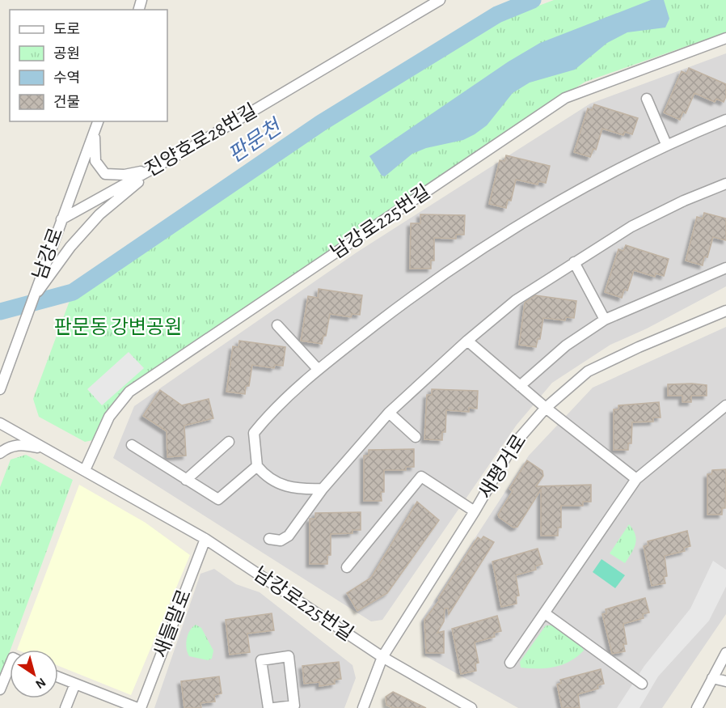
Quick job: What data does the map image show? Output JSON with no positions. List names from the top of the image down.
{
  "streets": {
    "street": [
      "진양호로28번길",
      "남강로225번길",
      "남강로",
      "새평거로",
      "새들말로"
    ]
  },
  "crossings": [
    ["진양호로28번길", "남강로"],
    ["남강로225번길", "새평거로"],
    ["남강로225번길", "새들말로"]
  ],
  "water": ["판문천"],
  "parks": ["판문동 강변공원"],
  "legend": [
    "도로",
    "공원",
    "수역",
    "건물"
  ],
  "north": "bottom right"
}
